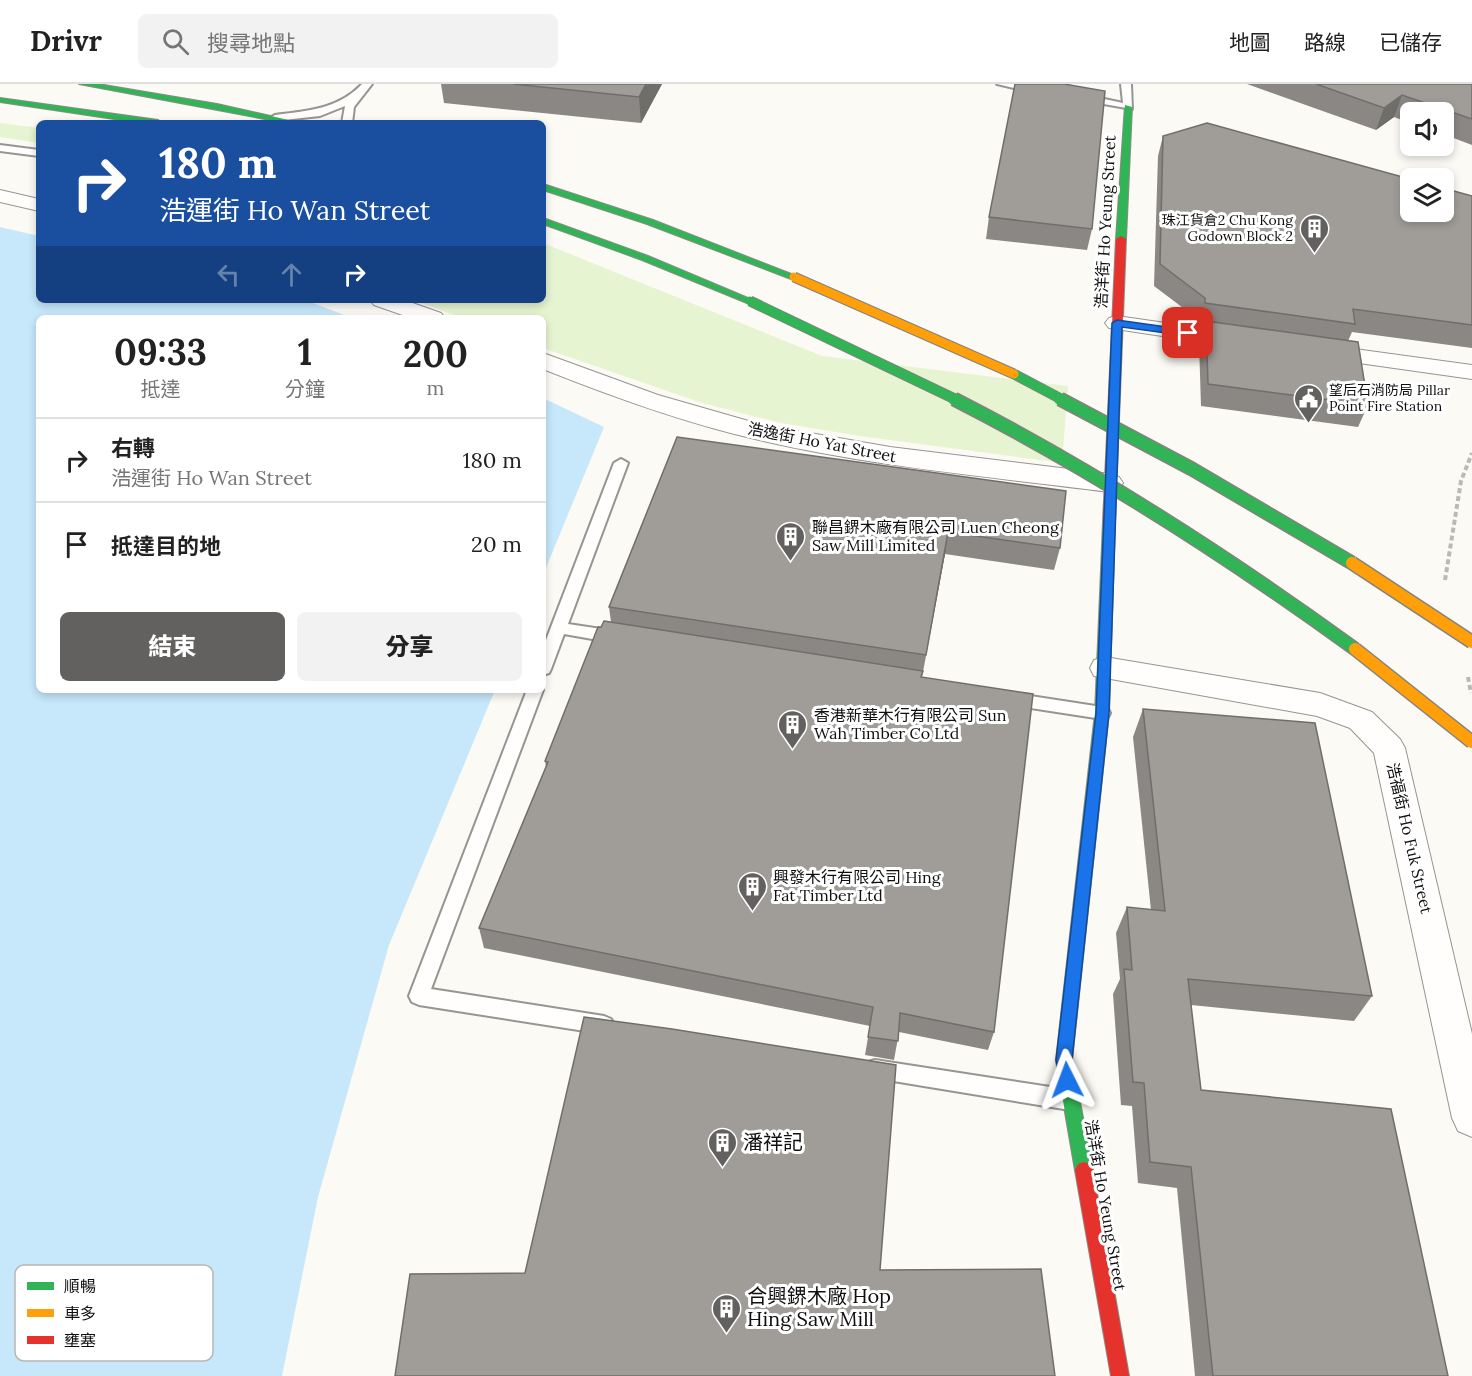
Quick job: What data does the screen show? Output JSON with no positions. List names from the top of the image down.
{
  "streets": {
    "main road": ["浩洋街 Ho Yeung Street"],
    "street": ["浩逸街 Ho Yat Street", "浩福街 Ho Fuk Street"]
  },
  "crossings": [
    ["浩洋街 Ho Yeung Street", "浩逸街 Ho Yat Street"],
    ["浩洋街 Ho Yeung Street", "浩福街 Ho Fuk Street"]
  ],
  "places": {
    "building": [
      "珠江貨倉2 Chu Kong Godown Block 2",
      "聯昌鎅木廠有限公司 Luen Cheong Saw Mill Limited",
      "香港新華木行有限公司 Sun Wah Timber Co Ltd",
      "興發木行有限公司 Hing Fat Timber Ltd",
      "潘祥記",
      "合興鎅木廠 Hop Hing Saw Mill"
    ],
    "public building": ["望后石消防局 Pillar Point Fire Station"]
  },
  "legend": ["順暢", "車多", "壅塞"],
  "page": {
    "header": "Drivr",
    "search": "搜尋地點",
    "nav": ["地圖", "路線", "已儲存"],
    "turn": ["180 m", "浩運街 Ho Wan Street"],
    "eta": [
      "09:33",
      "抵達",
      "1",
      "分鐘",
      "200",
      "m"
    ],
    "list": [
      {
        "name": "右轉",
        "note": "浩運街 Ho Wan Street",
        "value": "180 m"
      },
      {
        "name": "抵達目的地",
        "value": "20 m"
      }
    ],
    "buttons": ["結束", "分享"]
  }
}
